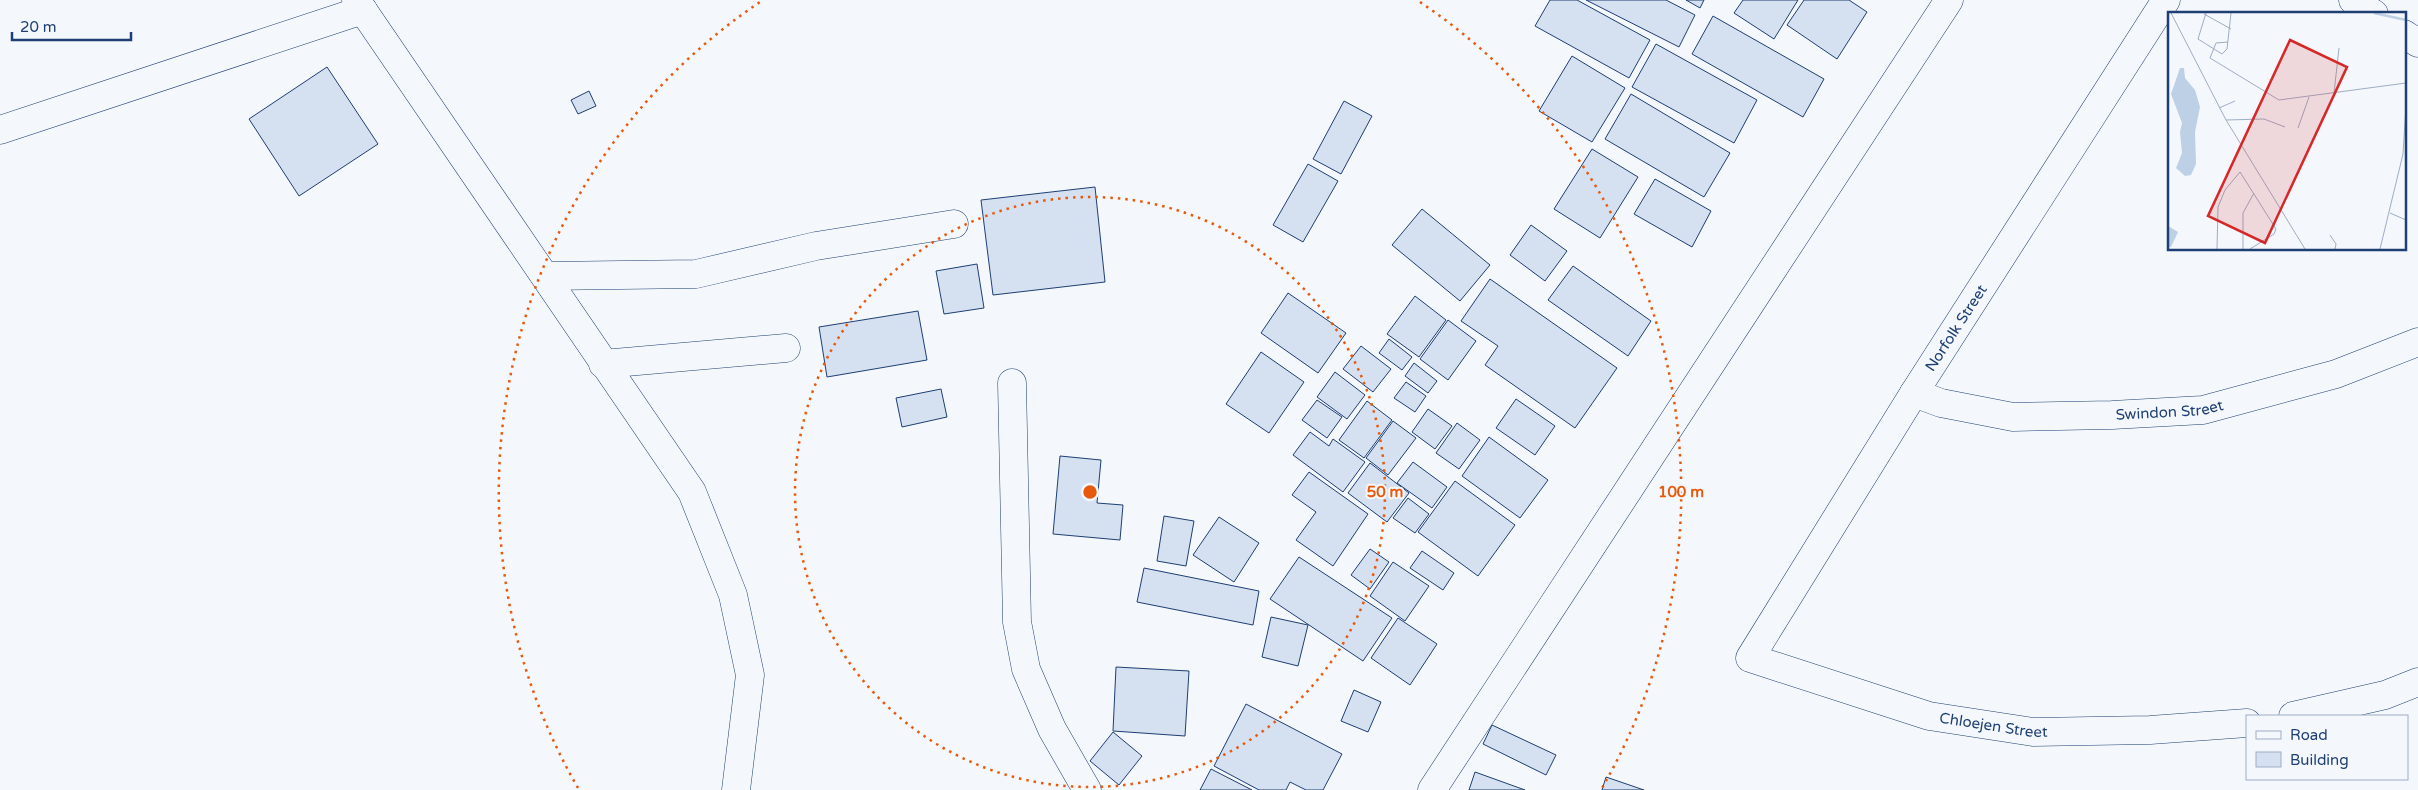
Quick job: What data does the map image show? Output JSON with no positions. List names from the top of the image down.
{
  "streets": {
    "street": ["Norfolk Street", "Swindon Street", "Chloejen Street"]
  },
  "crossings": [
    ["Norfolk Street", "Swindon Street"],
    ["Norfolk Street", "Chloejen Street"]
  ],
  "legend": ["Road", "Building"],
  "scale_bar": "20 m",
  "rings": ["50 m", "100 m"]
}
